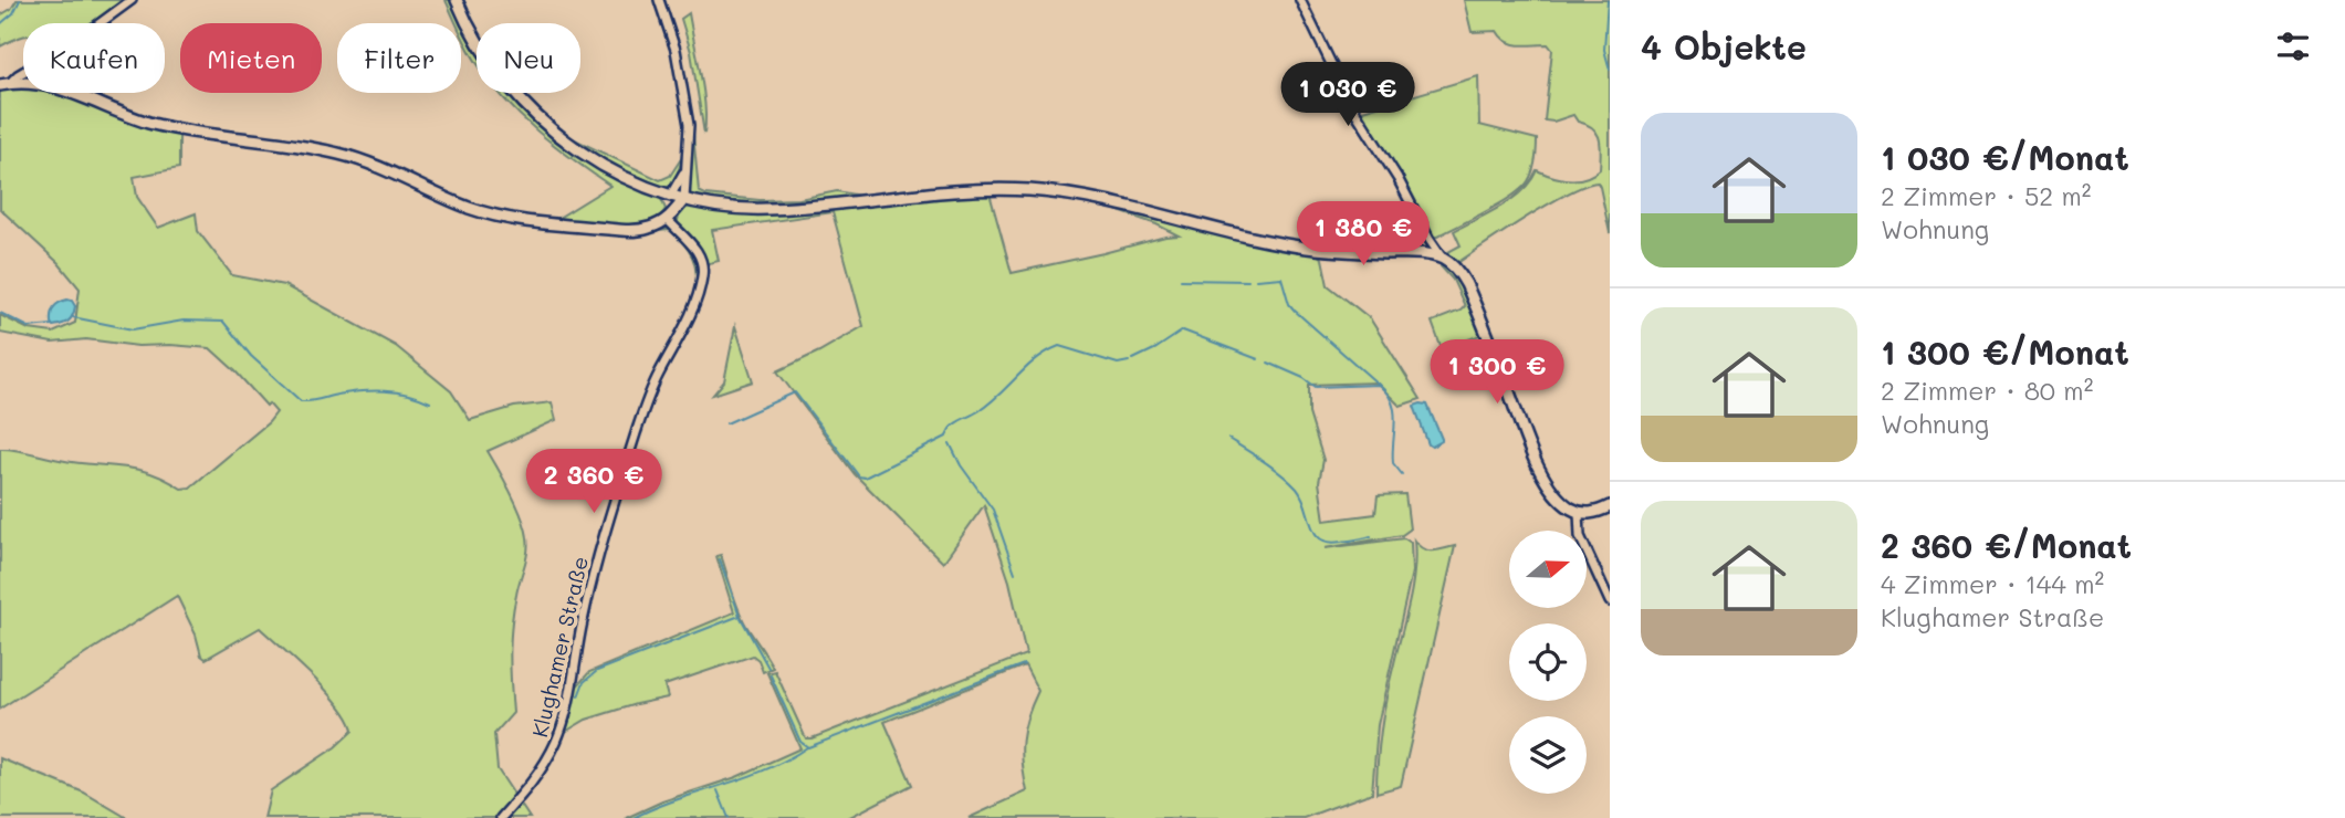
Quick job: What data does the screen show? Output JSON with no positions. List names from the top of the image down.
{
  "streets": {
    "street": ["Klughamer Straße"]
  },
  "north": "right",
  "page": {
    "heading": "4 Objekte",
    "chip": [
      "Kaufen",
      "Mieten",
      "Filter",
      "Neu"
    ],
    "price": [
      "1 030 €",
      "1 380 €",
      "1 300 €",
      "2 360 €"
    ],
    "list": [
      {
        "name": "1 030 €/Monat",
        "note": "2 Zimmer · 52 m² · Wohnung"
      },
      {
        "name": "1 300 €/Monat",
        "note": "2 Zimmer · 80 m² · Wohnung"
      },
      {
        "name": "2 360 €/Monat",
        "note": "4 Zimmer · 144 m² · Klughamer Straße"
      }
    ]
  }
}
